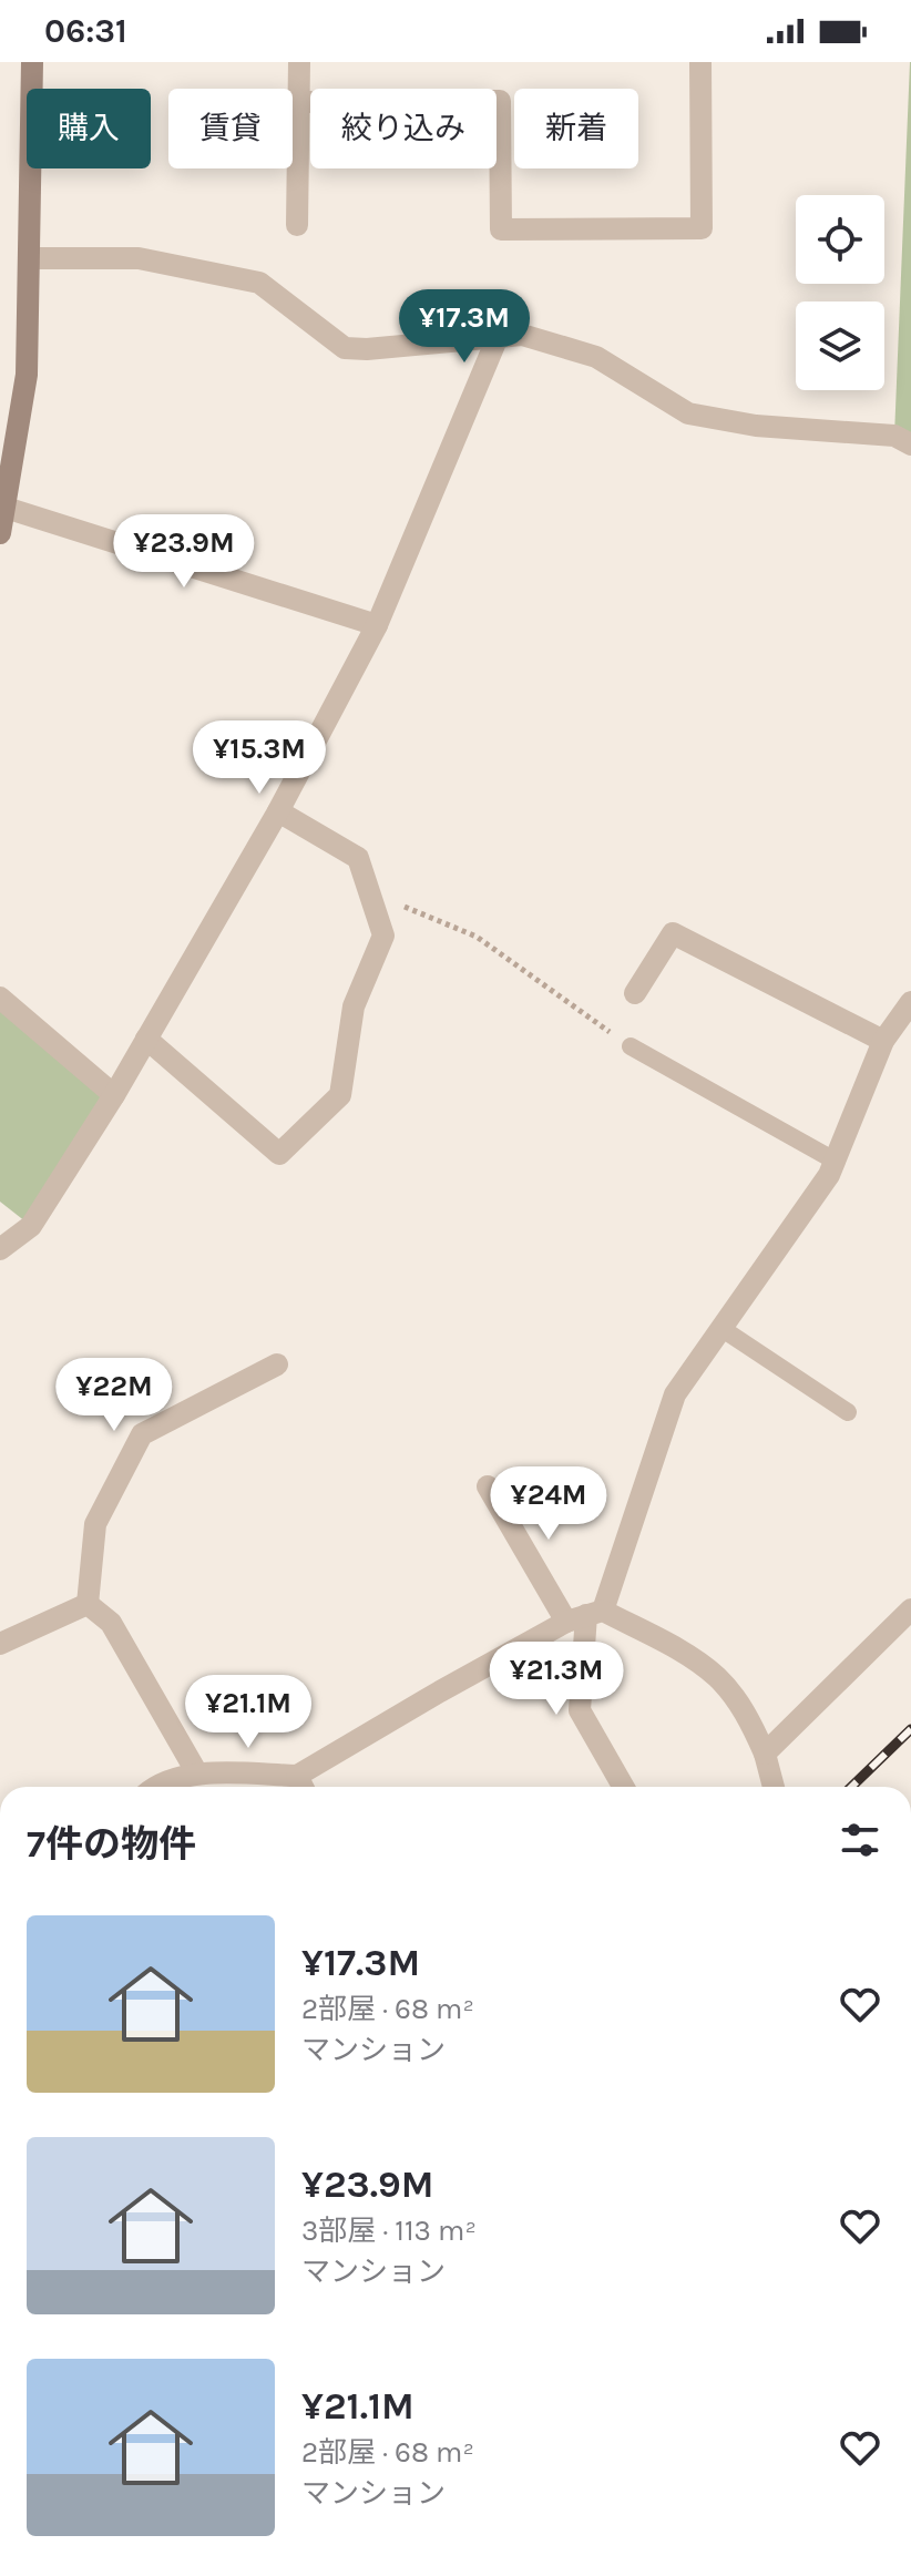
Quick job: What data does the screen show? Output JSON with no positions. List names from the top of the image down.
{
  "page": {
    "status": "06:31",
    "chip": [
      "購入",
      "賃貸",
      "絞り込み",
      "新着"
    ],
    "price": [
      "¥17.3M",
      "¥23.9M",
      "¥15.3M",
      "¥22M",
      "¥24M",
      "¥21.3M",
      "¥21.1M"
    ],
    "heading": "7件の物件",
    "list": [
      {
        "name": "¥17.3M",
        "note": "2部屋 · 68 m² · マンション"
      },
      {
        "name": "¥23.9M",
        "note": "3部屋 · 113 m² · マンション"
      },
      {
        "name": "¥21.1M",
        "note": "2部屋 · 68 m² · マンション"
      }
    ]
  }
}
